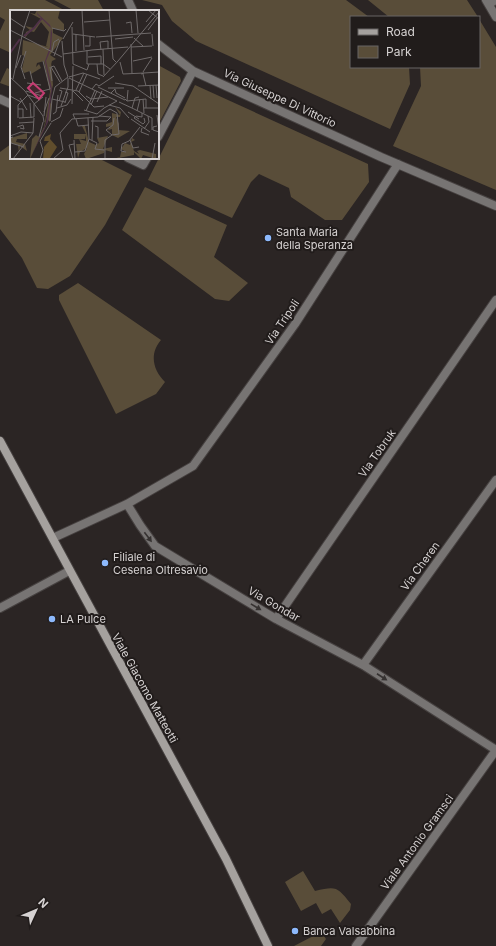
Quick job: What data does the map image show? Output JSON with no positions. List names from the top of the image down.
{
  "streets": {
    "main road": ["Viale Giacomo Matteotti"],
    "street": [
      "Via Giuseppe Di Vittorio",
      "Via Tripoli",
      "Via Tobruk",
      "Via Cheren",
      "Via Gondar",
      "Viale Antonio Gramsci"
    ]
  },
  "crossings": [
    ["Via Giuseppe Di Vittorio", "Via Tripoli"],
    ["Via Tripoli", "Via Gondar"],
    ["Via Tobruk", "Via Gondar"],
    ["Via Cheren", "Via Gondar"],
    ["Via Gondar", "Viale Antonio Gramsci"]
  ],
  "one_way": ["Via Gondar"],
  "places": [
    "Santa Maria della Speranza",
    "Filiale di Cesena Oltresavio",
    "LA Pulce",
    "Banca Valsabbina"
  ],
  "legend": ["Road", "Park"],
  "north": "top right"
}
